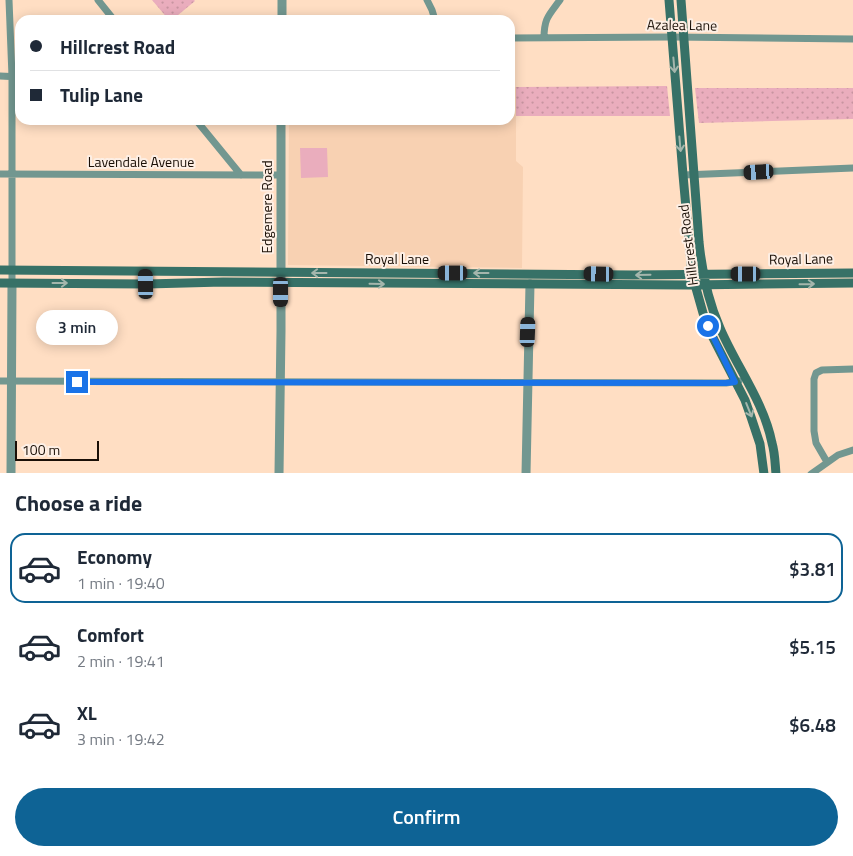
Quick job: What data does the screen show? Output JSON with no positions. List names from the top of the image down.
{
  "streets": {
    "main road": ["Hillcrest Road", "Royal Lane"],
    "street": ["Azalea Lane", "Lavendale Avenue", "Edgemere Road"]
  },
  "crossings": [
    ["Azalea Lane", "Hillcrest Road"],
    ["Lavendale Avenue", "Edgemere Road"],
    ["Edgemere Road", "Royal Lane"],
    ["Hillcrest Road", "Royal Lane"]
  ],
  "scale_bar": "100 m",
  "page": {
    "banner": ["Hillcrest Road", "Tulip Lane"],
    "bubble": "3 min",
    "scale": "100 m",
    "heading": "Choose a ride",
    "list": [
      {
        "name": "Economy",
        "note": "1 min · 19:40",
        "value": "$3.81"
      },
      {
        "name": "Comfort",
        "note": "2 min · 19:41",
        "value": "$5.15"
      },
      {
        "name": "XL",
        "note": "3 min · 19:42",
        "value": "$6.48"
      }
    ],
    "buttons": "Confirm"
  }
}
